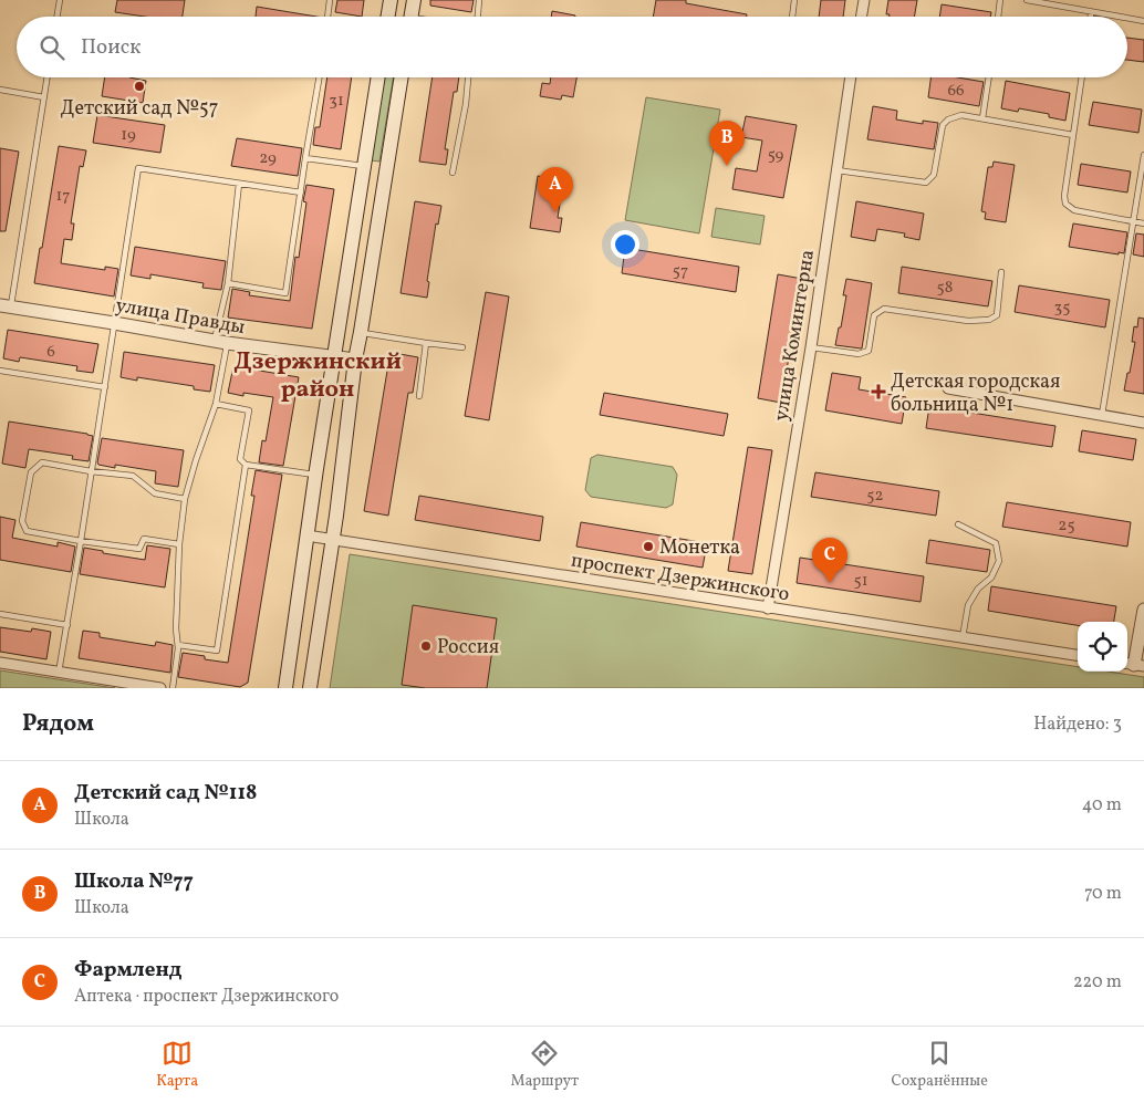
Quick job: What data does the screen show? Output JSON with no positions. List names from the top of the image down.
{
  "streets": {
    "street": ["улица Правды", "улица Коминтерна", "проспект Дзержинского"]
  },
  "crossings": [
    ["улица Коминтерна", "проспект Дзержинского"]
  ],
  "districts": ["Дзержинский район"],
  "places": {
    "other": ["Детский сад №57", "Монетка", "Россия"],
    "health": ["Детская городская больница №1"]
  },
  "house_numbers": [
    "66",
    "31",
    "19",
    "59",
    "29",
    "17",
    "57",
    "58",
    "35",
    "6",
    "52",
    "25",
    "51"
  ],
  "page": {
    "search": "Поиск",
    "pins": ["B", "A", "C"],
    "heading": ["Рядом", "Найдено: 3"],
    "list": [
      {
        "mark": "A",
        "name": "Детский сад №118",
        "note": "Школа",
        "value": "40 m"
      },
      {
        "mark": "B",
        "name": "Школа №77",
        "note": "Школа",
        "value": "70 m"
      },
      {
        "mark": "C",
        "name": "Фармленд",
        "note": "Аптека · проспект Дзержинского",
        "value": "220 m"
      }
    ],
    "nav": ["Карта", "Маршрут", "Сохранённые"]
  }
}
